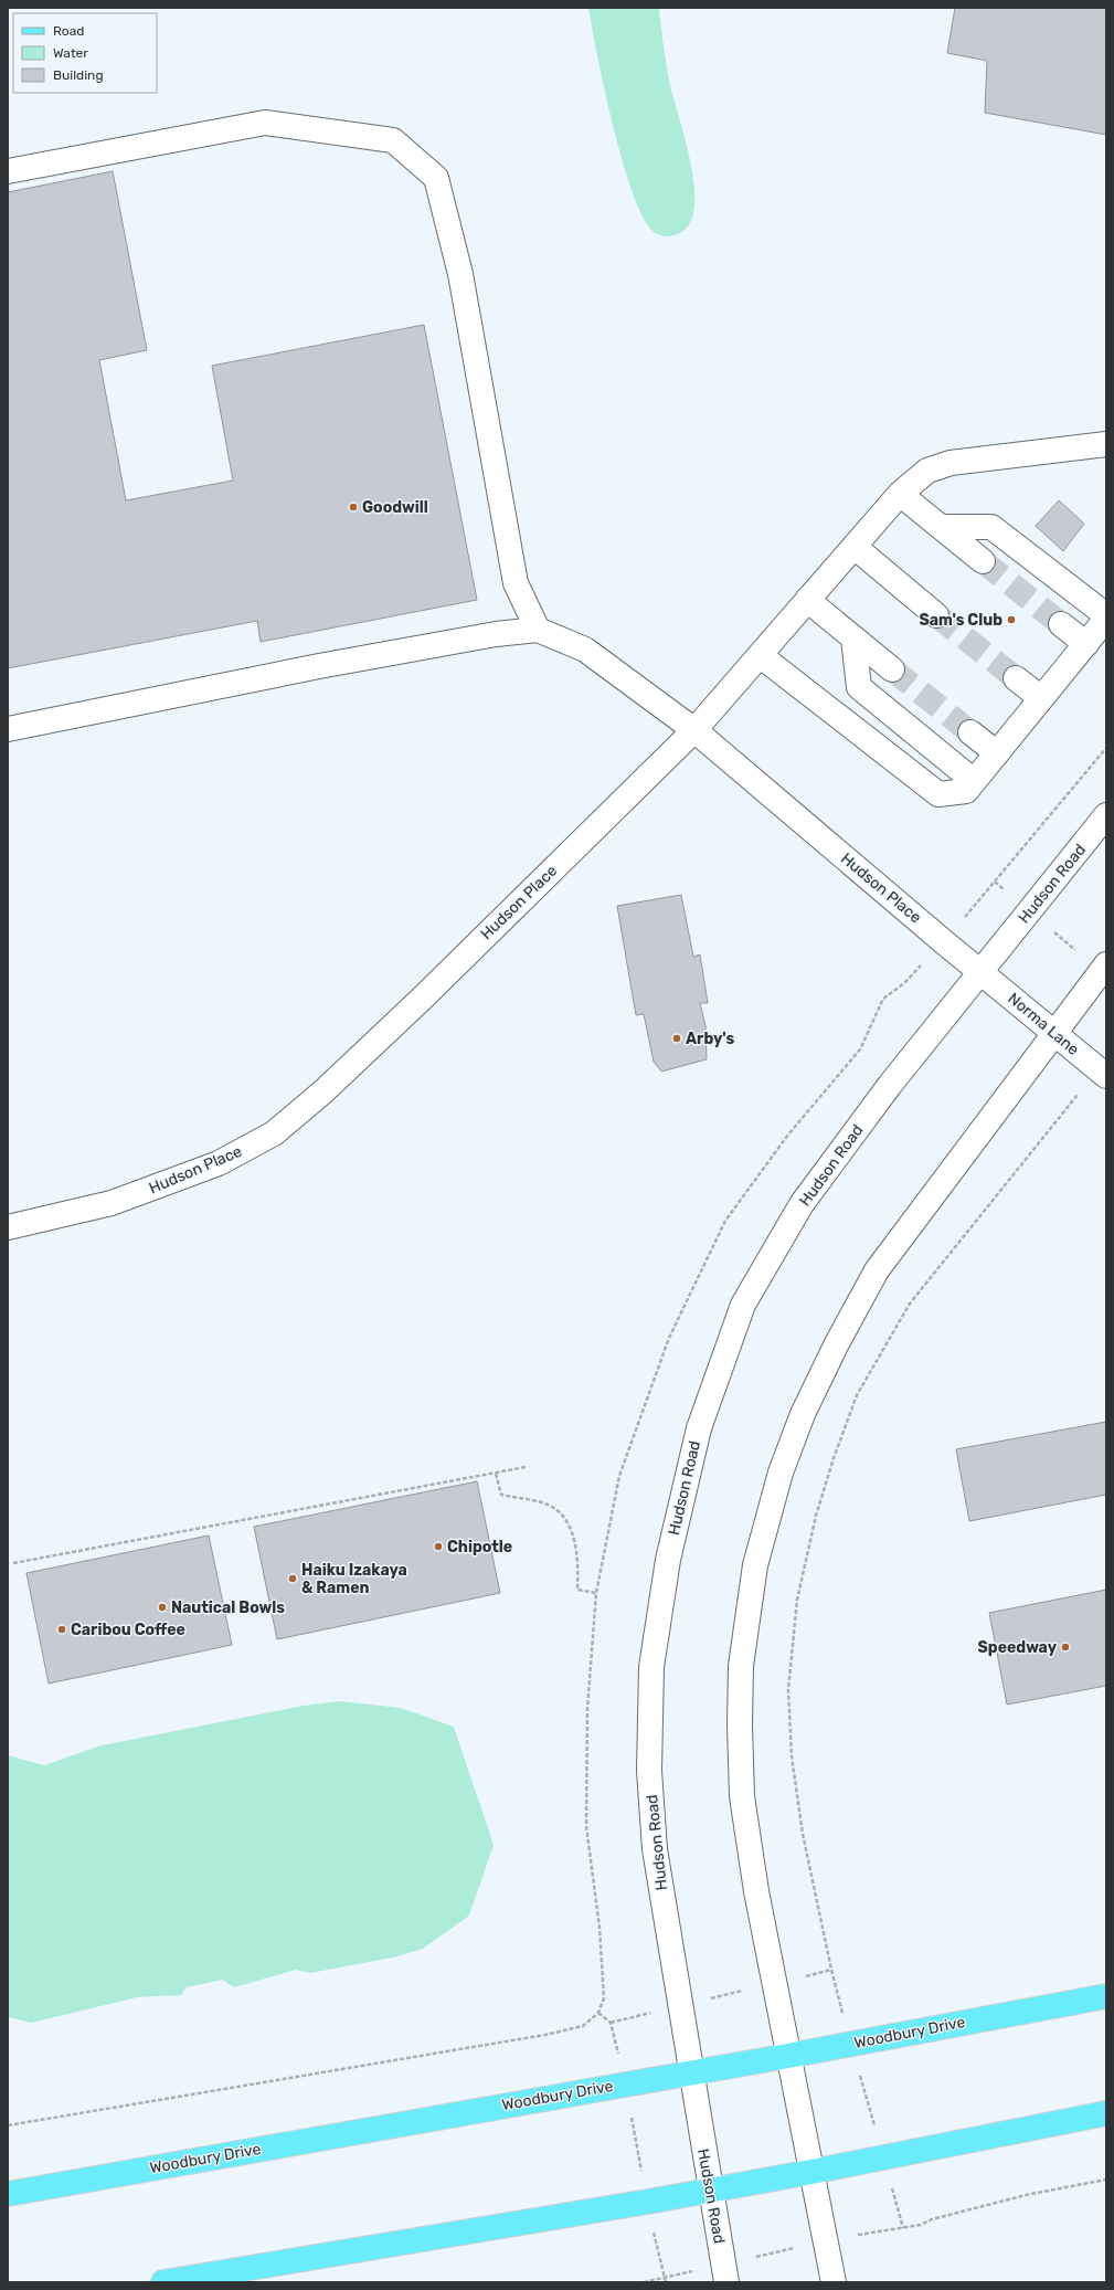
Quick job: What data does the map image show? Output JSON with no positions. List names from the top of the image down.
{
  "streets": {
    "main road": ["Woodbury Drive"],
    "street": ["Hudson Road", "Hudson Place", "Norma Lane"]
  },
  "crossings": [
    ["Hudson Road", "Hudson Place"],
    ["Hudson Road", "Norma Lane"],
    ["Hudson Road", "Woodbury Drive"],
    ["Hudson Place", "Norma Lane"]
  ],
  "places": [
    "Goodwill",
    "Sam's Club",
    "Arby's",
    "Chipotle",
    "Haiku Izakaya & Ramen",
    "Nautical Bowls",
    "Caribou Coffee",
    "Speedway"
  ],
  "legend": ["Road", "Water", "Building"]
}
